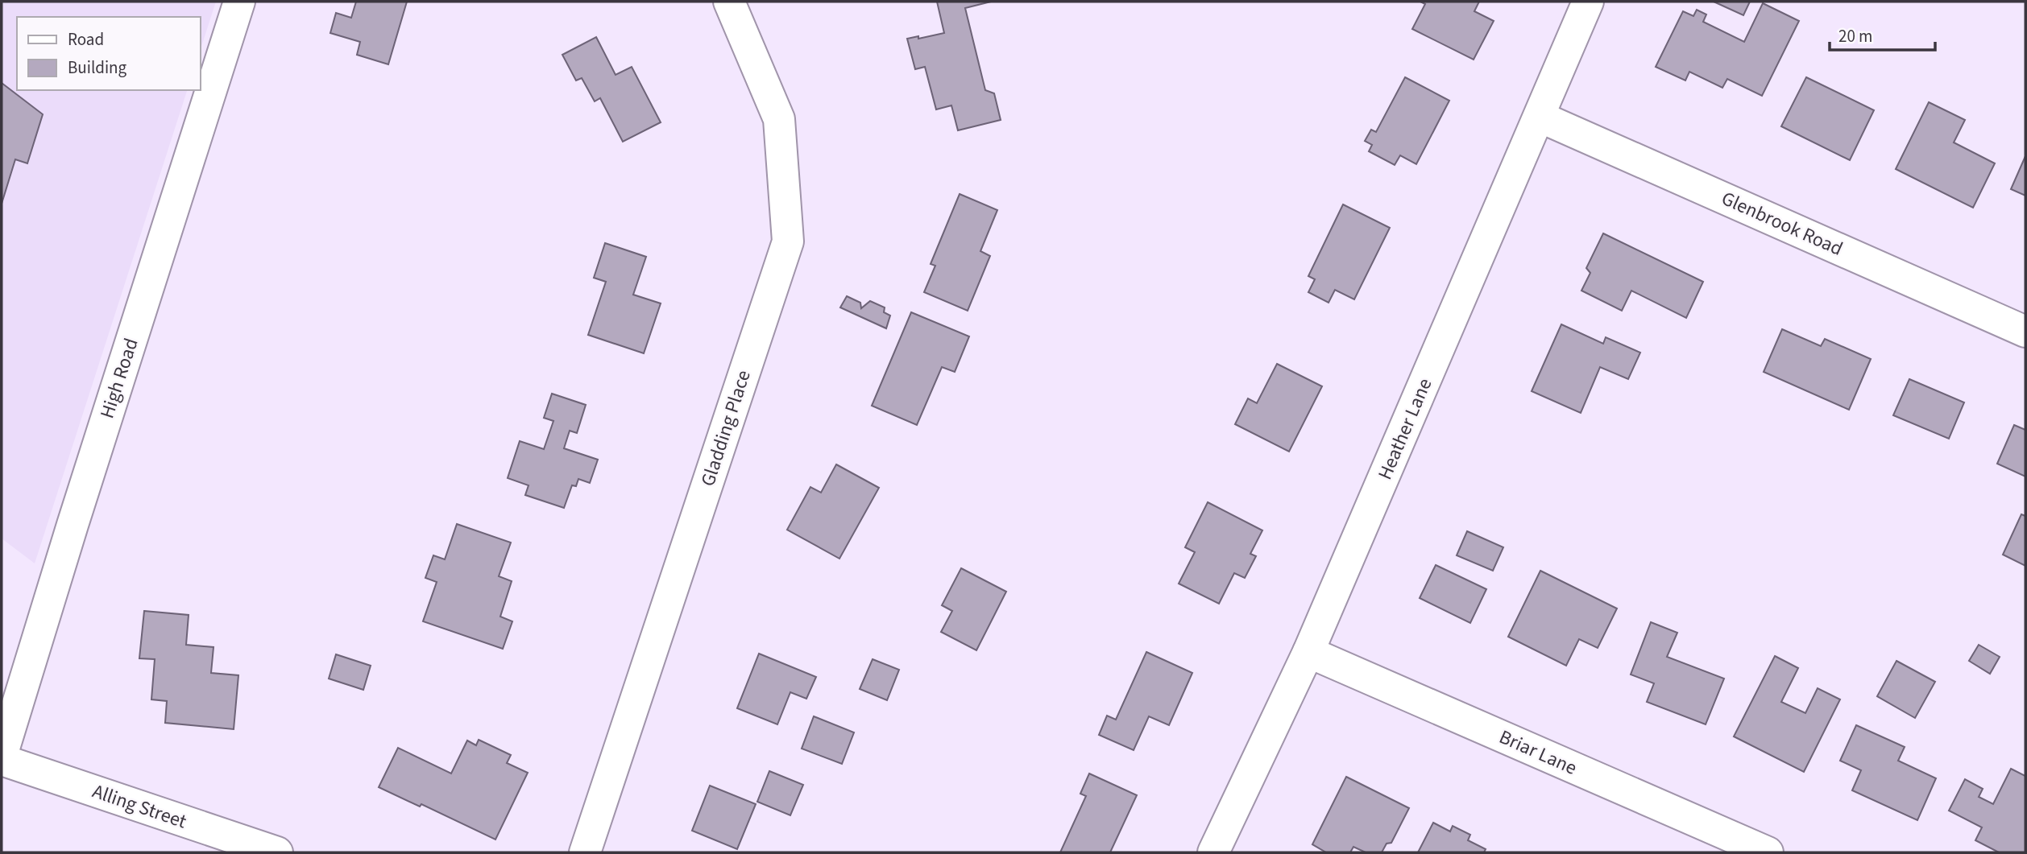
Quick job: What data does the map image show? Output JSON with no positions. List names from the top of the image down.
{
  "streets": {
    "street": [
      "Glenbrook Road",
      "High Road",
      "Gladding Place",
      "Heather Lane",
      "Briar Lane",
      "Alling Street"
    ]
  },
  "crossings": [
    ["Glenbrook Road", "Heather Lane"],
    ["High Road", "Alling Street"],
    ["Heather Lane", "Briar Lane"]
  ],
  "legend": ["Road", "Building"],
  "scale_bar": "20 m"
}
